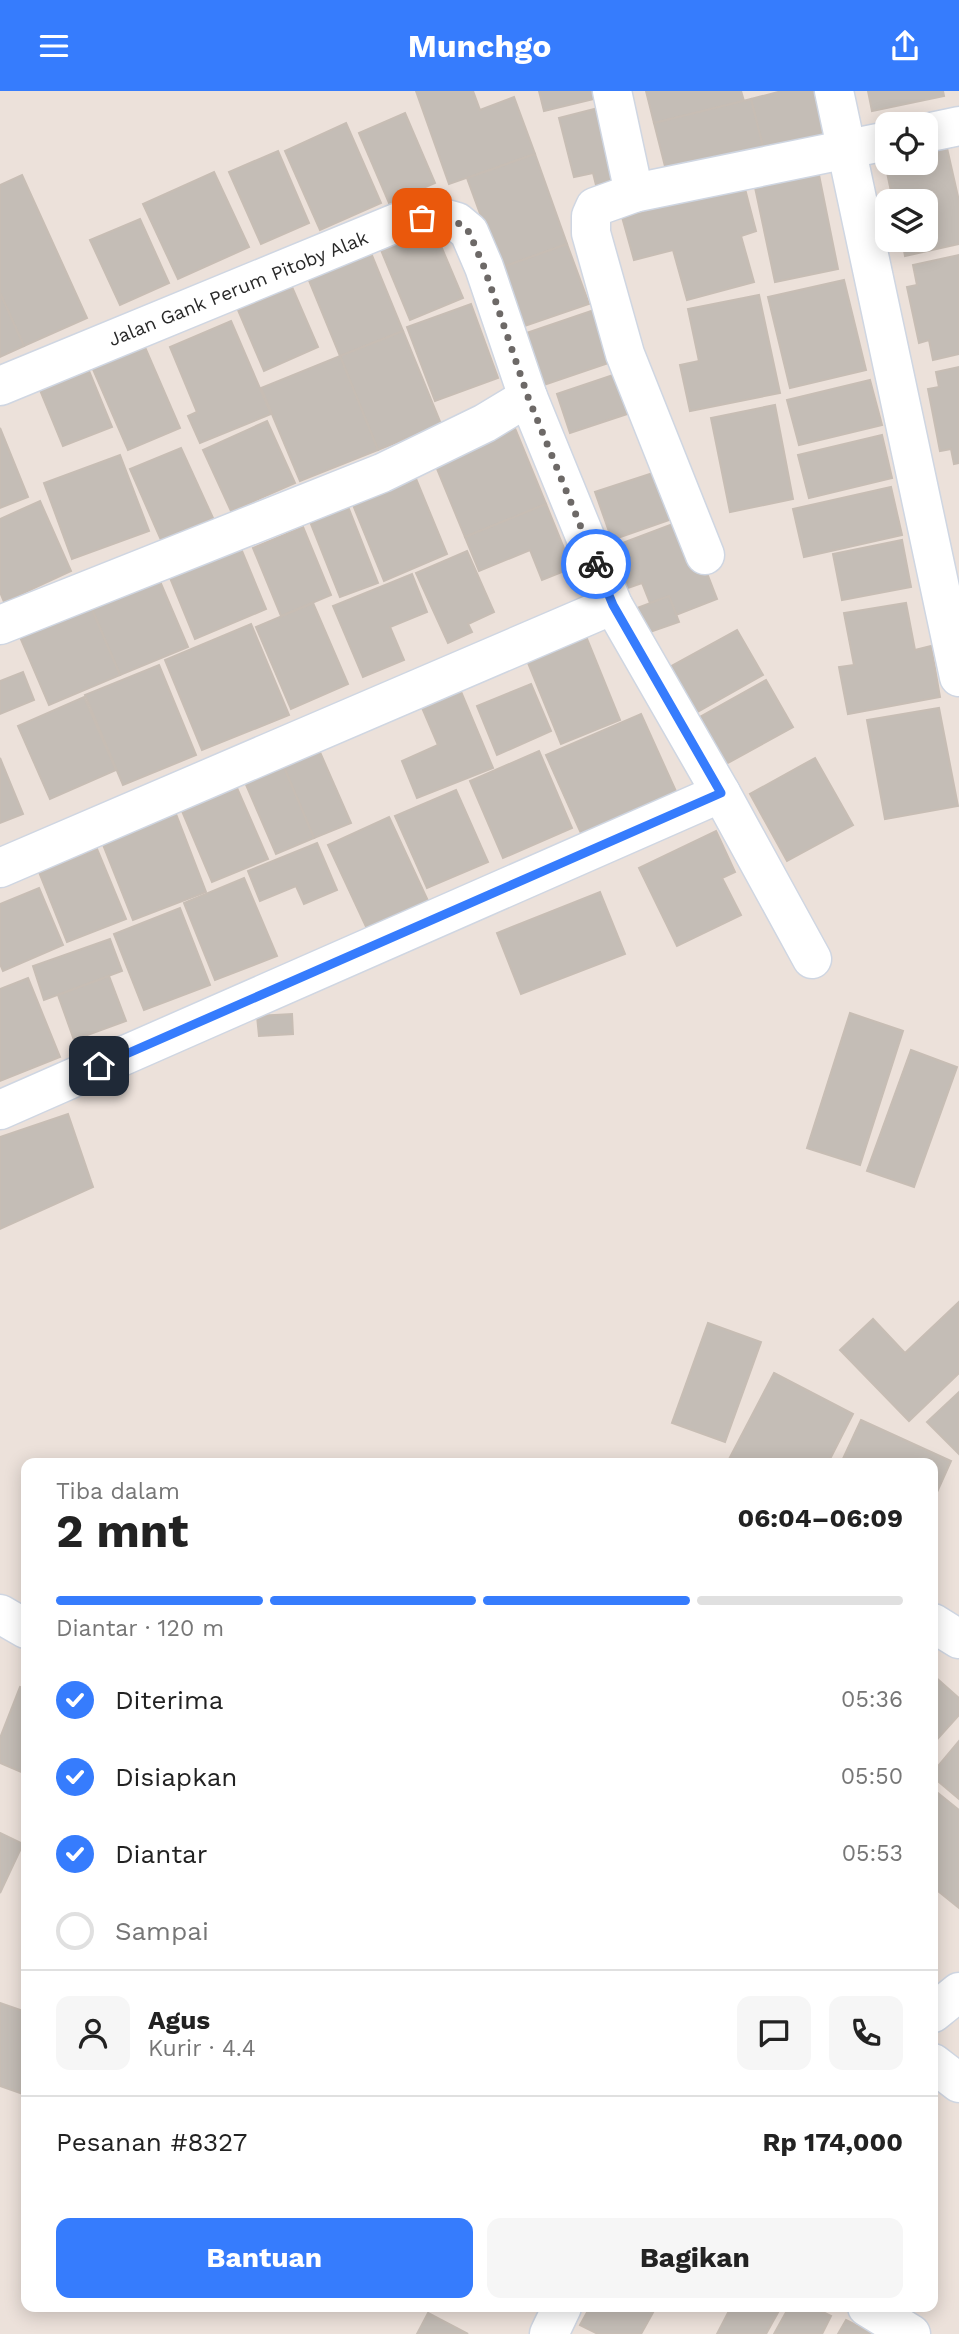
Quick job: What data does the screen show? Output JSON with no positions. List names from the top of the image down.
{
  "streets": {
    "street": ["Jalan Gank Perum Pitoby Alak"]
  },
  "page": {
    "header": "Munchgo",
    "heading": ["2 mnt", "Tiba dalam", "06:04–06:09"],
    "panel": [
      "Agus",
      "Kurir · 4.4",
      "Pesanan #8327",
      "Rp 174,000"
    ],
    "bar": "Diantar · 120 m",
    "list": [
      ["Diterima", "05:36"],
      ["Disiapkan", "05:50"],
      ["Diantar", "05:53"],
      "Sampai"
    ],
    "buttons": ["Bantuan", "Bagikan"]
  }
}
